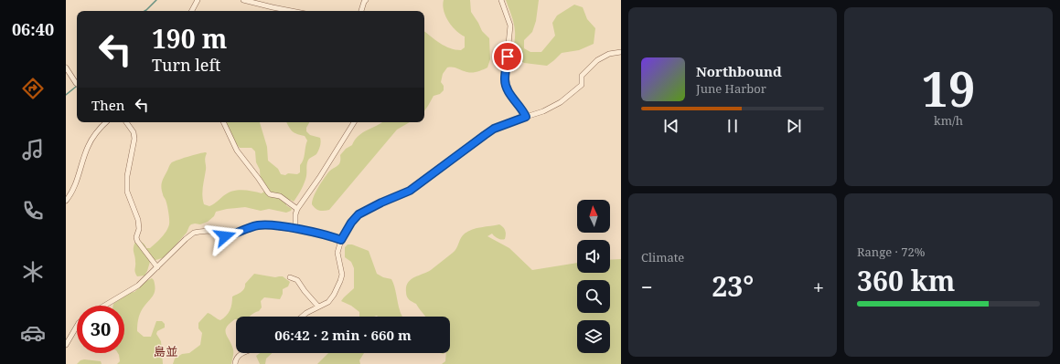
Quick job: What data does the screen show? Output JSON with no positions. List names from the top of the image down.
{
  "districts": ["島並"],
  "north": "top",
  "page": {
    "tabs": "06:40",
    "tile": [
      ["19", "km/h"],
      "Climate",
      ["Range · 72%", "360 km"]
    ],
    "turn": ["190 m", "Turn left"],
    "song": ["Northbound", "June Harbor"],
    "then": "Then",
    "heat": ["−", "23°", "+"],
    "limit": "30",
    "trip": "06:42 · 2 min · 660 m"
  }
}
